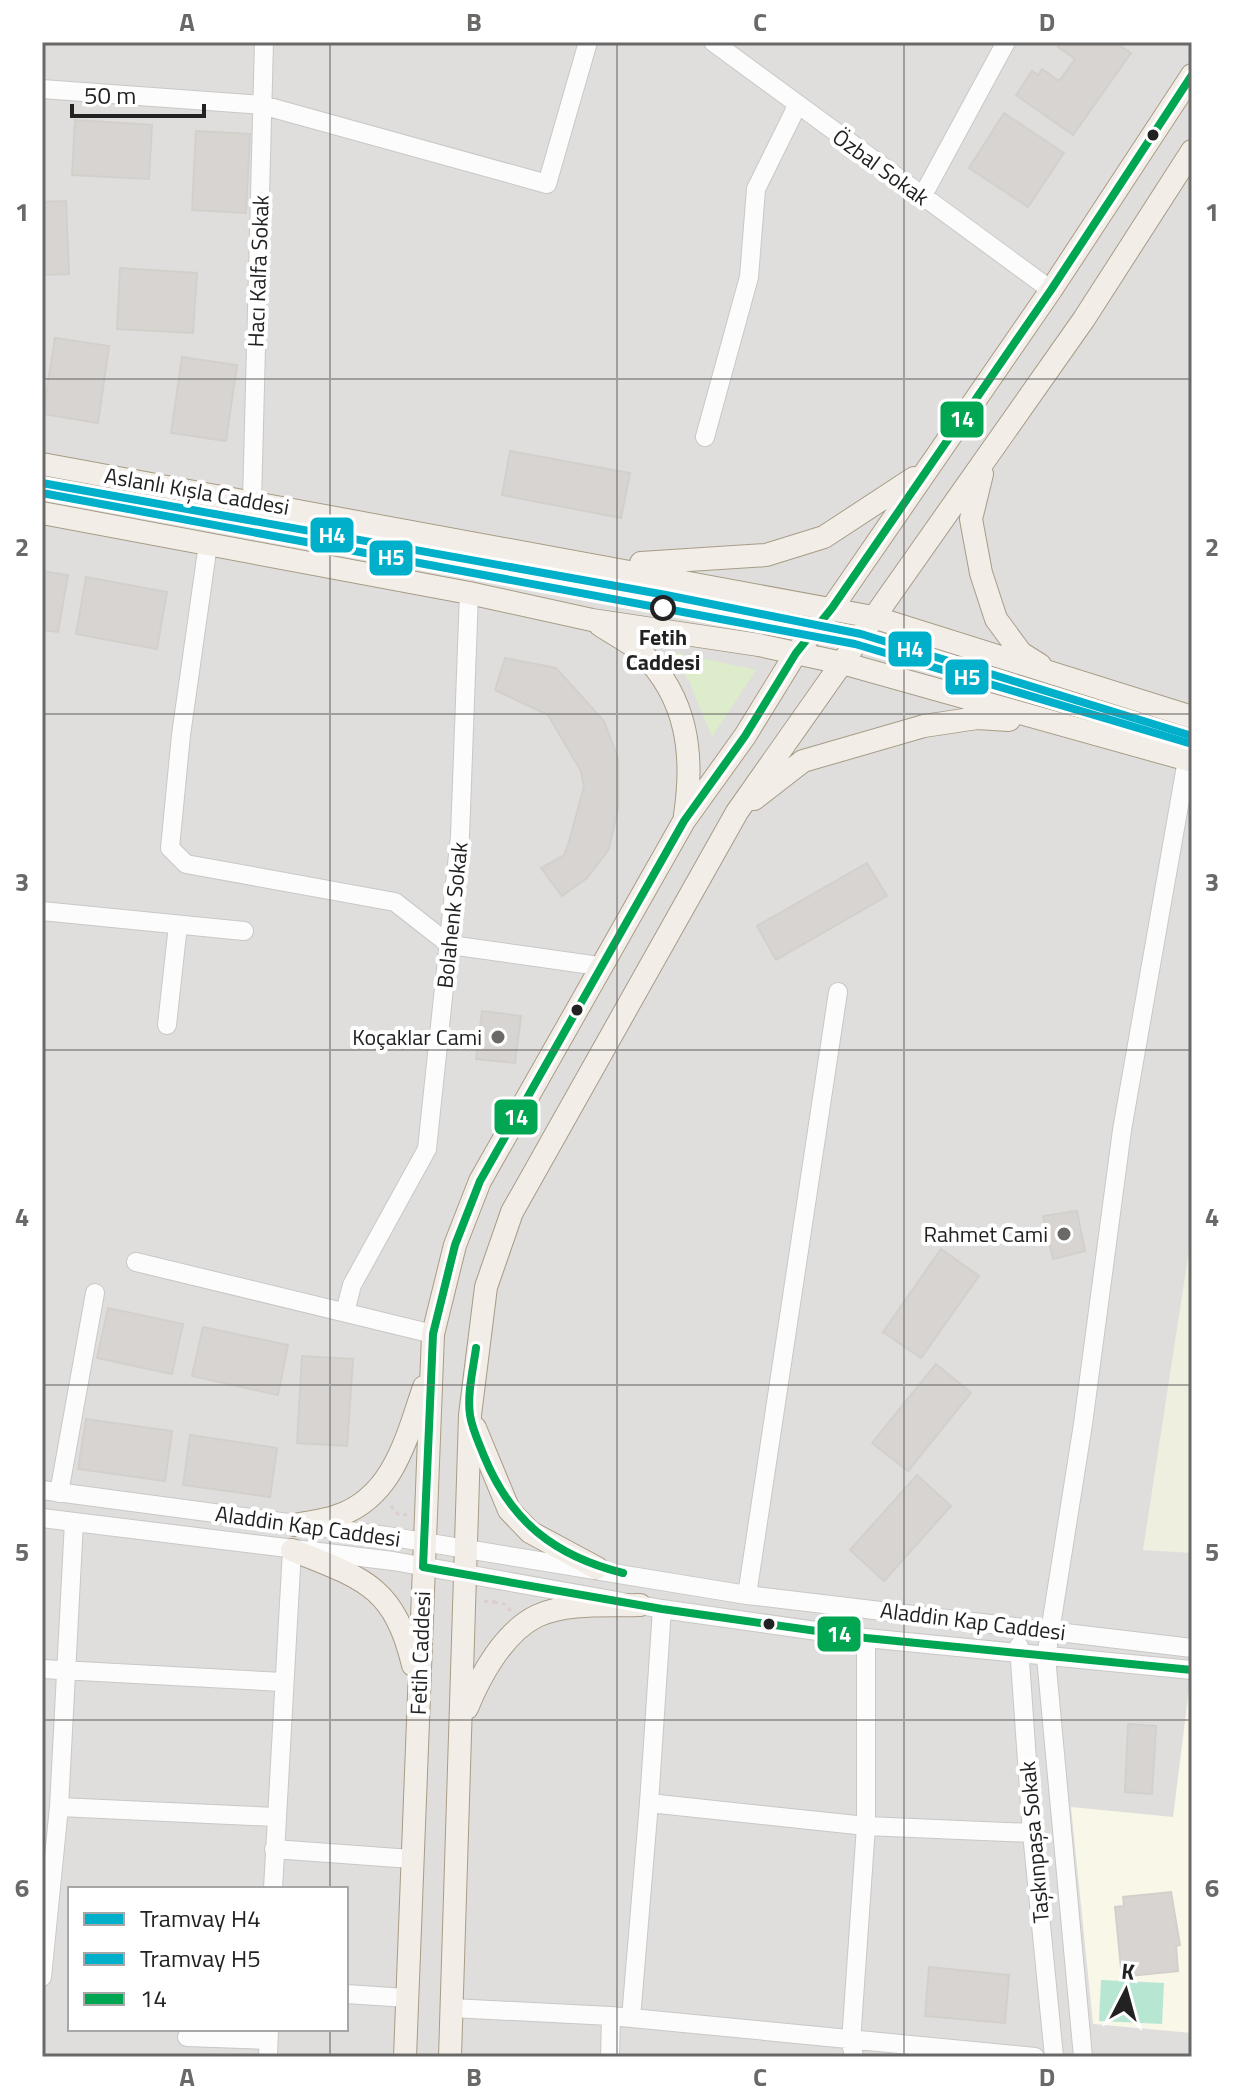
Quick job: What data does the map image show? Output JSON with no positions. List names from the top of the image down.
{
  "streets": {
    "main road": ["Aslanlı Kışla Caddesi", "Fetih Caddesi"],
    "street": [
      "Özbal Sokak",
      "Hacı Kalfa Sokak",
      "Bolahenk Sokak",
      "Aladdin Kap Caddesi",
      "Taşkınpaşa Sokak"
    ]
  },
  "crossings": [
    ["Özbal Sokak", "Fetih Caddesi"],
    ["Hacı Kalfa Sokak", "Aslanlı Kışla Caddesi"],
    ["Aslanlı Kışla Caddesi", "Fetih Caddesi"],
    ["Aladdin Kap Caddesi", "Fetih Caddesi"],
    ["Aladdin Kap Caddesi", "Taşkınpaşa Sokak"]
  ],
  "places": ["Fetih Caddesi", "Koçaklar Cami", "Rahmet Cami"],
  "lines": ["transit line 14", "tram line H4", "tram line H5"],
  "legend": ["Tramvay H4", "Tramvay H5", "14"],
  "scale_bar": "50 m",
  "north": "top",
  "grid": {
    "columns": [
      "A",
      "B",
      "C",
      "D"
    ],
    "rows": [
      "1",
      "2",
      "3",
      "4",
      "5",
      "6"
    ]
  }
}
